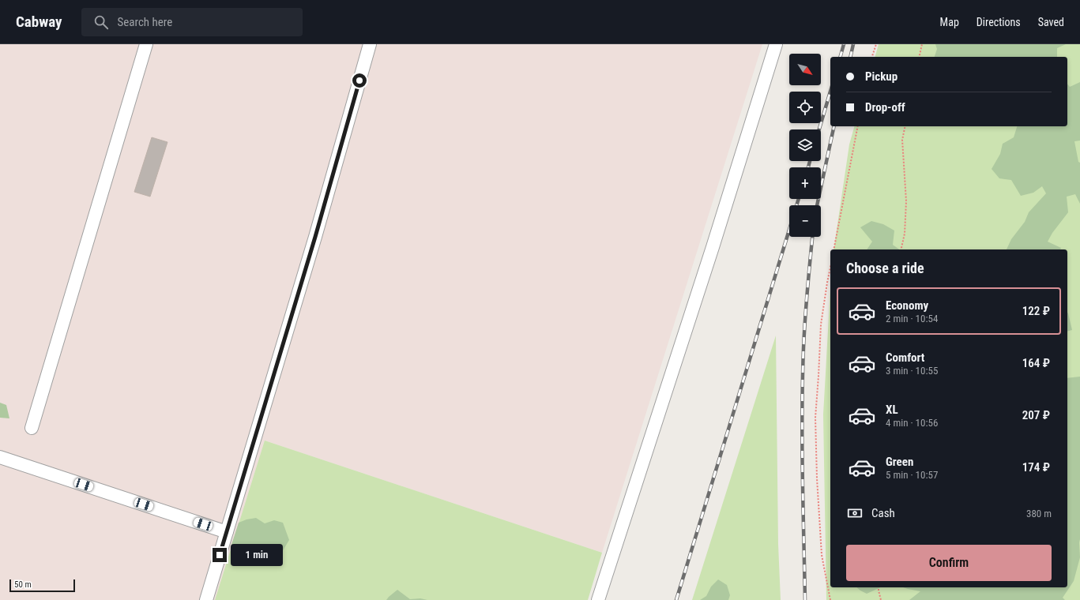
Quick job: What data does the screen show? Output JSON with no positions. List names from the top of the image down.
{
  "scale_bar": "50 m",
  "north": "bottom right",
  "page": {
    "header": "Cabway",
    "search": "Search here",
    "nav": ["Map", "Directions", "Saved"],
    "map_buttons": ["+", "−"],
    "banner": ["Pickup", "Drop-off"],
    "heading": "Choose a ride",
    "list": [
      {
        "name": "Economy",
        "note": "2 min · 10:54",
        "value": "122 ₽"
      },
      {
        "name": "Comfort",
        "note": "3 min · 10:55",
        "value": "164 ₽"
      },
      {
        "name": "XL",
        "note": "4 min · 10:56",
        "value": "207 ₽"
      },
      {
        "name": "Green",
        "note": "5 min · 10:57",
        "value": "174 ₽"
      }
    ],
    "pay": ["Cash", "380 m"],
    "buttons": "Confirm",
    "bubble": "1 min",
    "scale": "50 m"
  }
}
